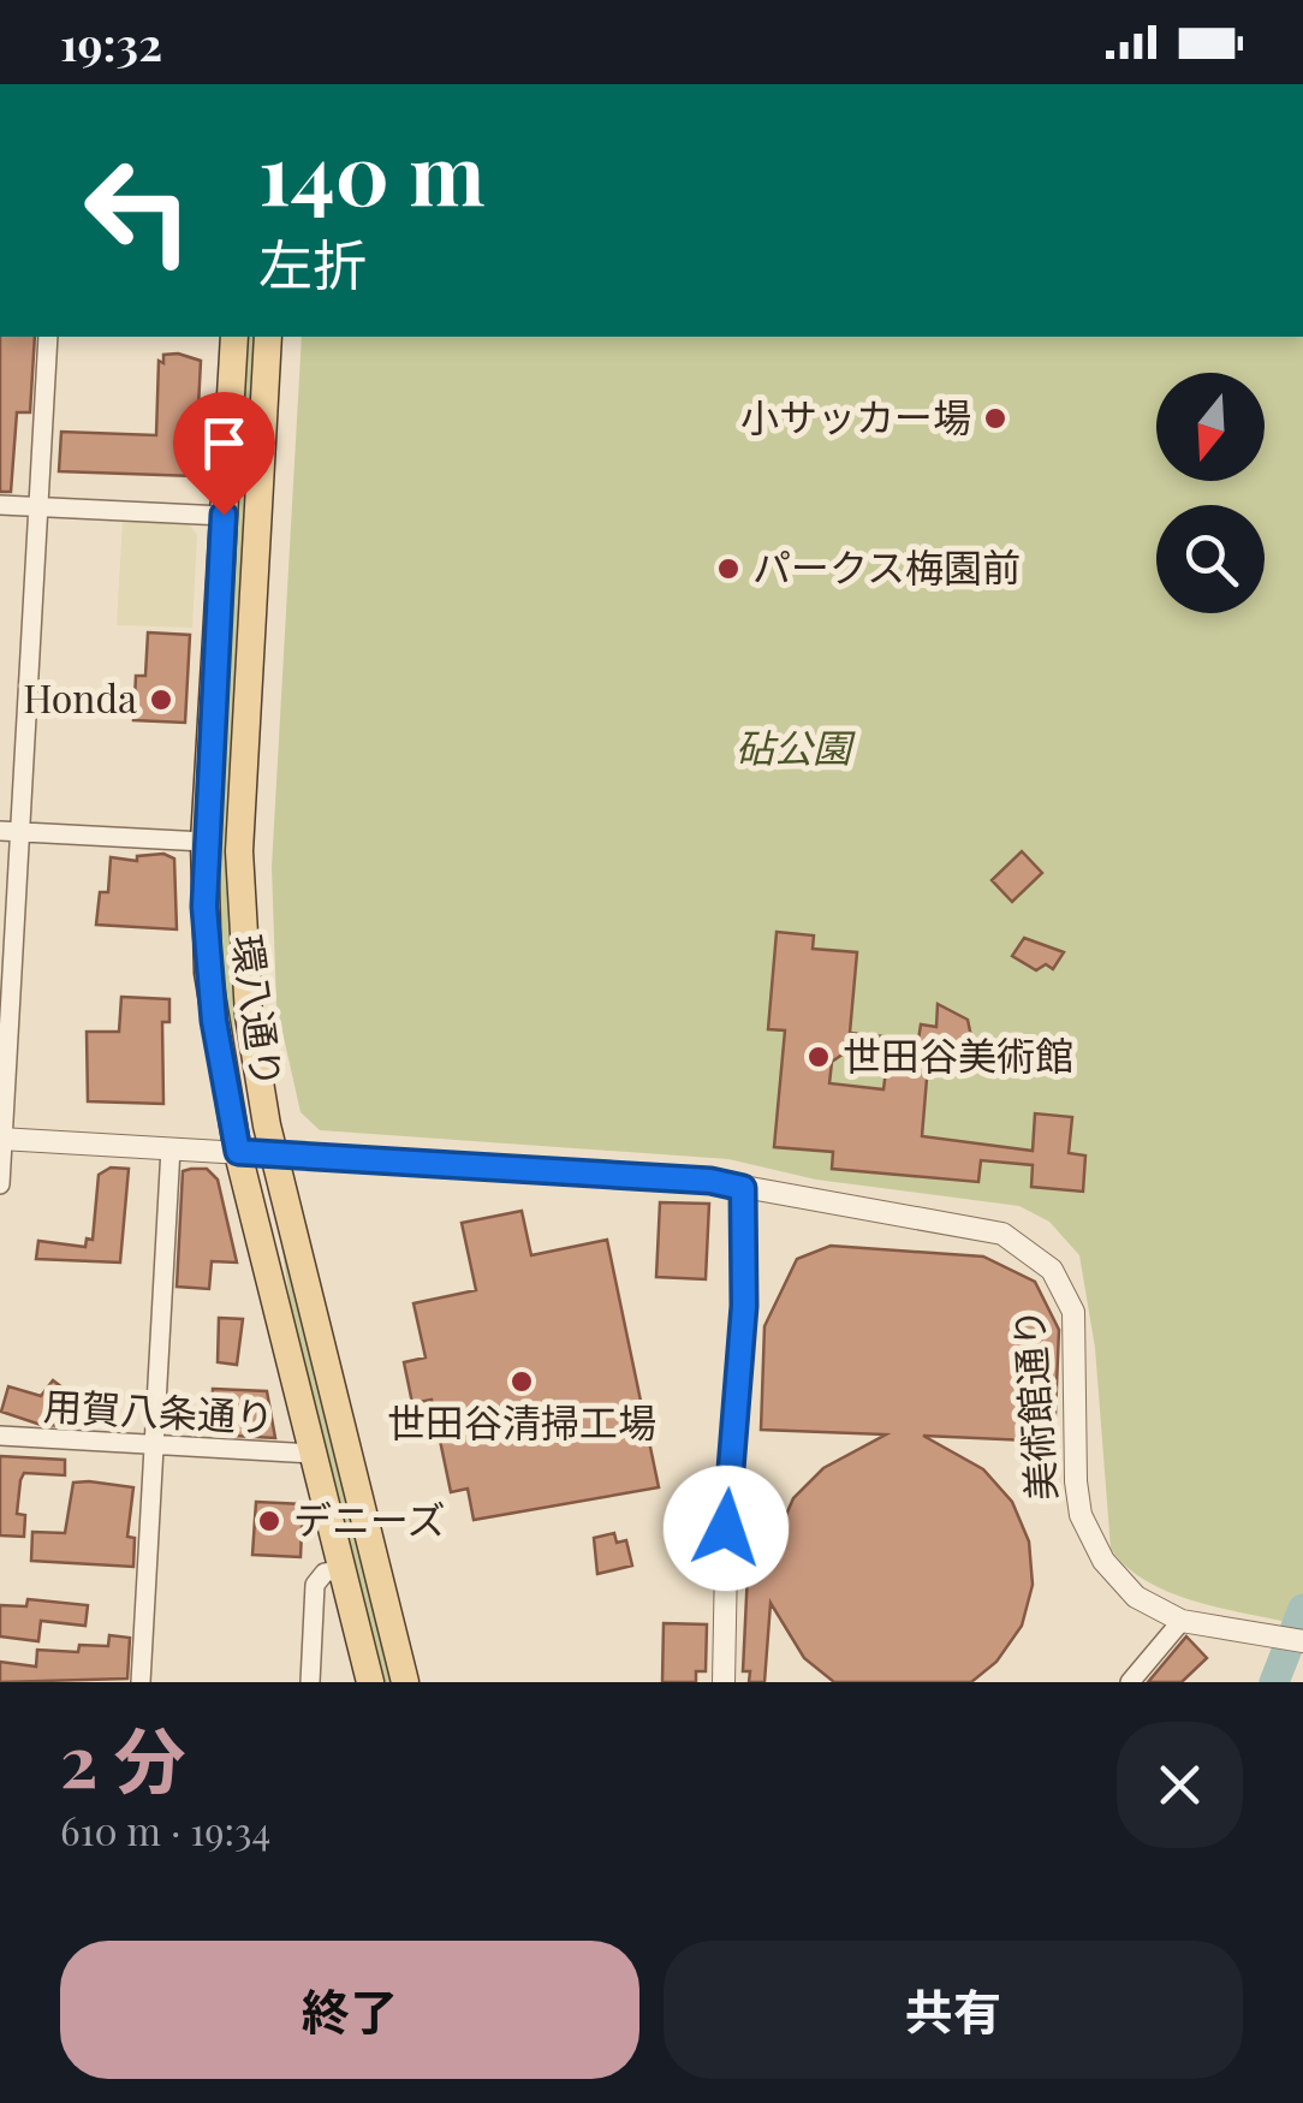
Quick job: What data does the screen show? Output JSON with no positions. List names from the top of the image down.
{
  "streets": {
    "main road": ["環八通り"],
    "street": ["美術館通り", "用賀八条通り"]
  },
  "crossings": [
    ["環八通り", "美術館通り"],
    ["環八通り", "用賀八条通り"]
  ],
  "parks": ["砧公園"],
  "places": [
    "小サッカー場",
    "パークス梅園前",
    "Honda",
    "世田谷美術館",
    "世田谷清掃工場",
    "デニーズ"
  ],
  "north": "bottom",
  "page": {
    "status": "19:32",
    "turn": ["140 m", "左折"],
    "heading": ["2 分", "610 m · 19:34"],
    "buttons": ["終了", "共有"]
  }
}
